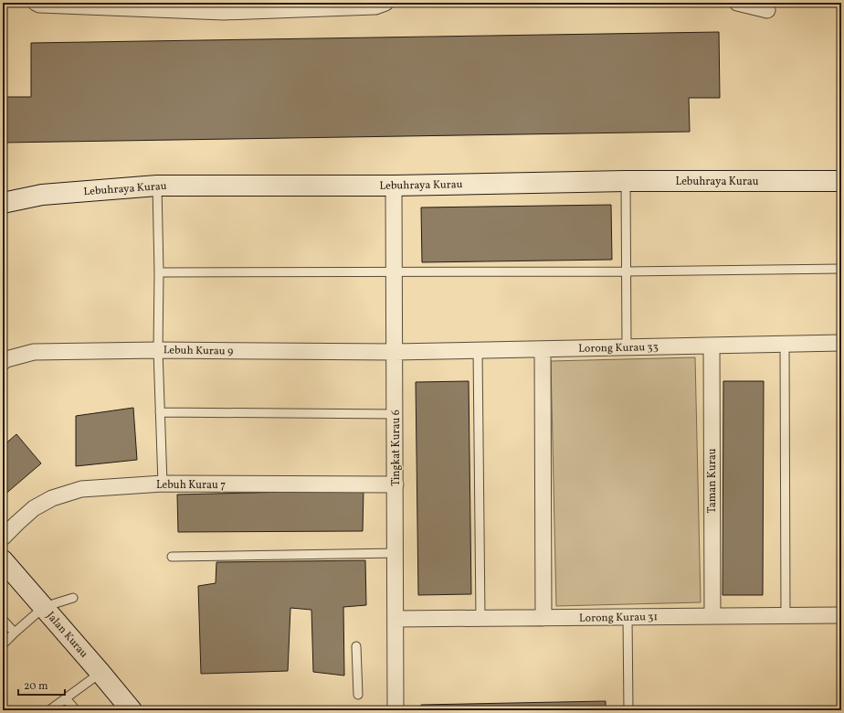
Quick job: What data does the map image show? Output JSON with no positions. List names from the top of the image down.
{
  "streets": {
    "street": [
      "Lebuhraya Kurau",
      "Lorong Kurau 33",
      "Lebuh Kurau 9",
      "Tingkat Kurau 6",
      "Taman Kurau",
      "Lebuh Kurau 7",
      "Lorong Kurau 31",
      "Jalan Kurau"
    ]
  },
  "crossings": [
    ["Lebuhraya Kurau", "Tingkat Kurau 6"],
    ["Lorong Kurau 33", "Lebuh Kurau 9"],
    ["Lorong Kurau 33", "Tingkat Kurau 6"],
    ["Lorong Kurau 33", "Taman Kurau"],
    ["Lebuh Kurau 9", "Tingkat Kurau 6"],
    ["Tingkat Kurau 6", "Lebuh Kurau 7"],
    ["Tingkat Kurau 6", "Lorong Kurau 31"],
    ["Taman Kurau", "Lorong Kurau 31"]
  ],
  "scale_bar": "20 m"
}
